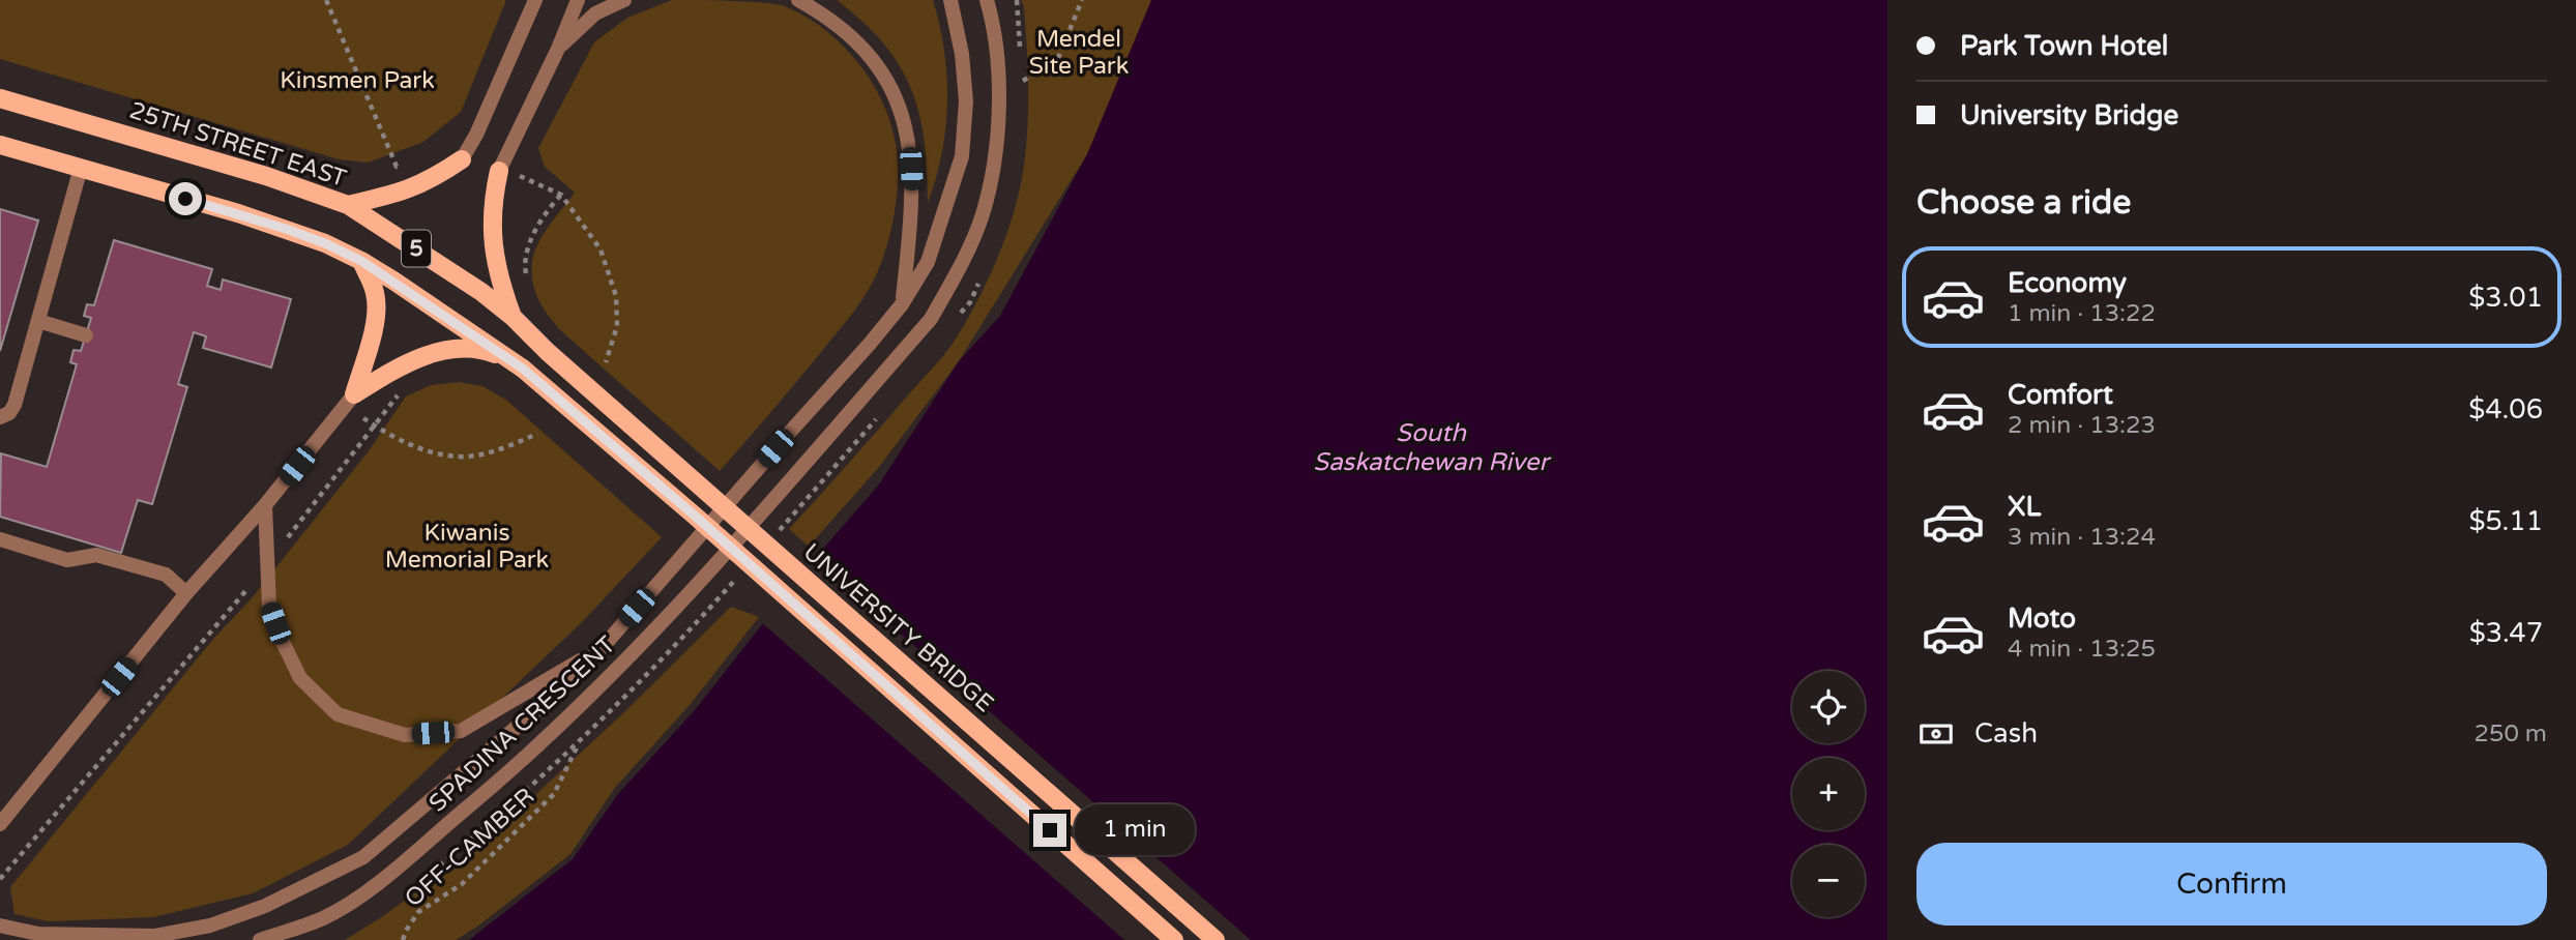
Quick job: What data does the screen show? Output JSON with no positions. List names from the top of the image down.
{
  "streets": {
    "main road": ["25TH STREET EAST", "5", "UNIVERSITY BRIDGE"],
    "street": ["SPADINA CRESCENT"],
    "path": ["OFF-CAMBER"]
  },
  "crossings": [
    ["25TH STREET EAST", "UNIVERSITY BRIDGE"]
  ],
  "water": ["South Saskatchewan River"],
  "parks": ["Mendel Site Park", "Kinsmen Park", "Kiwanis Memorial Park"],
  "page": {
    "banner": ["Park Town Hotel", "University Bridge"],
    "heading": "Choose a ride",
    "list": [
      {
        "name": "Economy",
        "note": "1 min · 13:22",
        "value": "$3.01"
      },
      {
        "name": "Comfort",
        "note": "2 min · 13:23",
        "value": "$4.06"
      },
      {
        "name": "XL",
        "note": "3 min · 13:24",
        "value": "$5.11"
      },
      {
        "name": "Moto",
        "note": "4 min · 13:25",
        "value": "$3.47"
      }
    ],
    "map_buttons": ["+", "−"],
    "pay": ["Cash", "250 m"],
    "bubble": "1 min",
    "buttons": "Confirm"
  }
}
